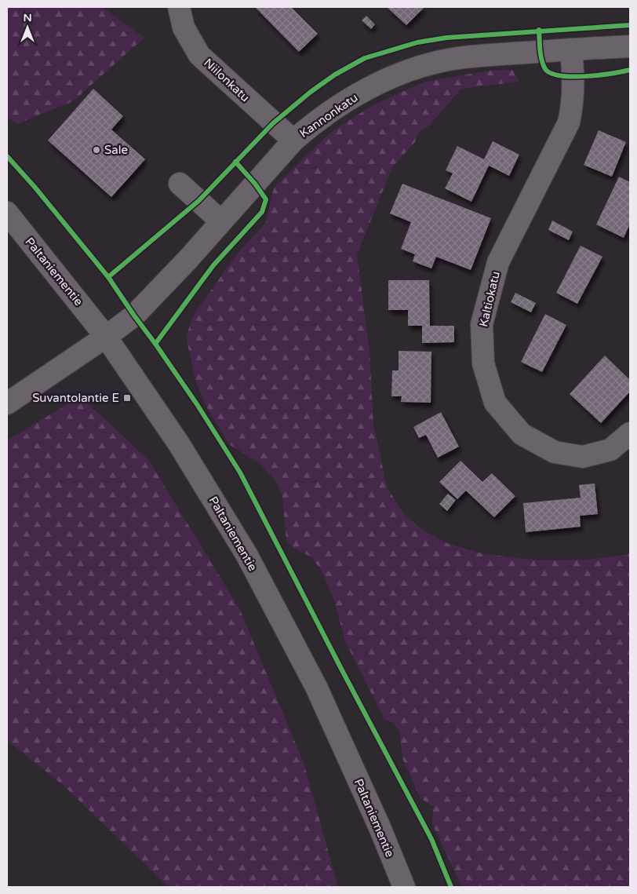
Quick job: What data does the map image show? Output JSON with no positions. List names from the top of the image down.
{
  "streets": {
    "street": [
      "Niilonkatu",
      "Kannonkatu",
      "Paltaniementie",
      "Kaltiokatu"
    ]
  },
  "crossings": [
    ["Niilonkatu", "Kannonkatu"],
    ["Kannonkatu", "Paltaniementie"],
    ["Kannonkatu", "Kaltiokatu"]
  ],
  "places": {
    "other": ["Sale"],
    "transit": ["Suvantolantie E"]
  },
  "north": "top"
}
